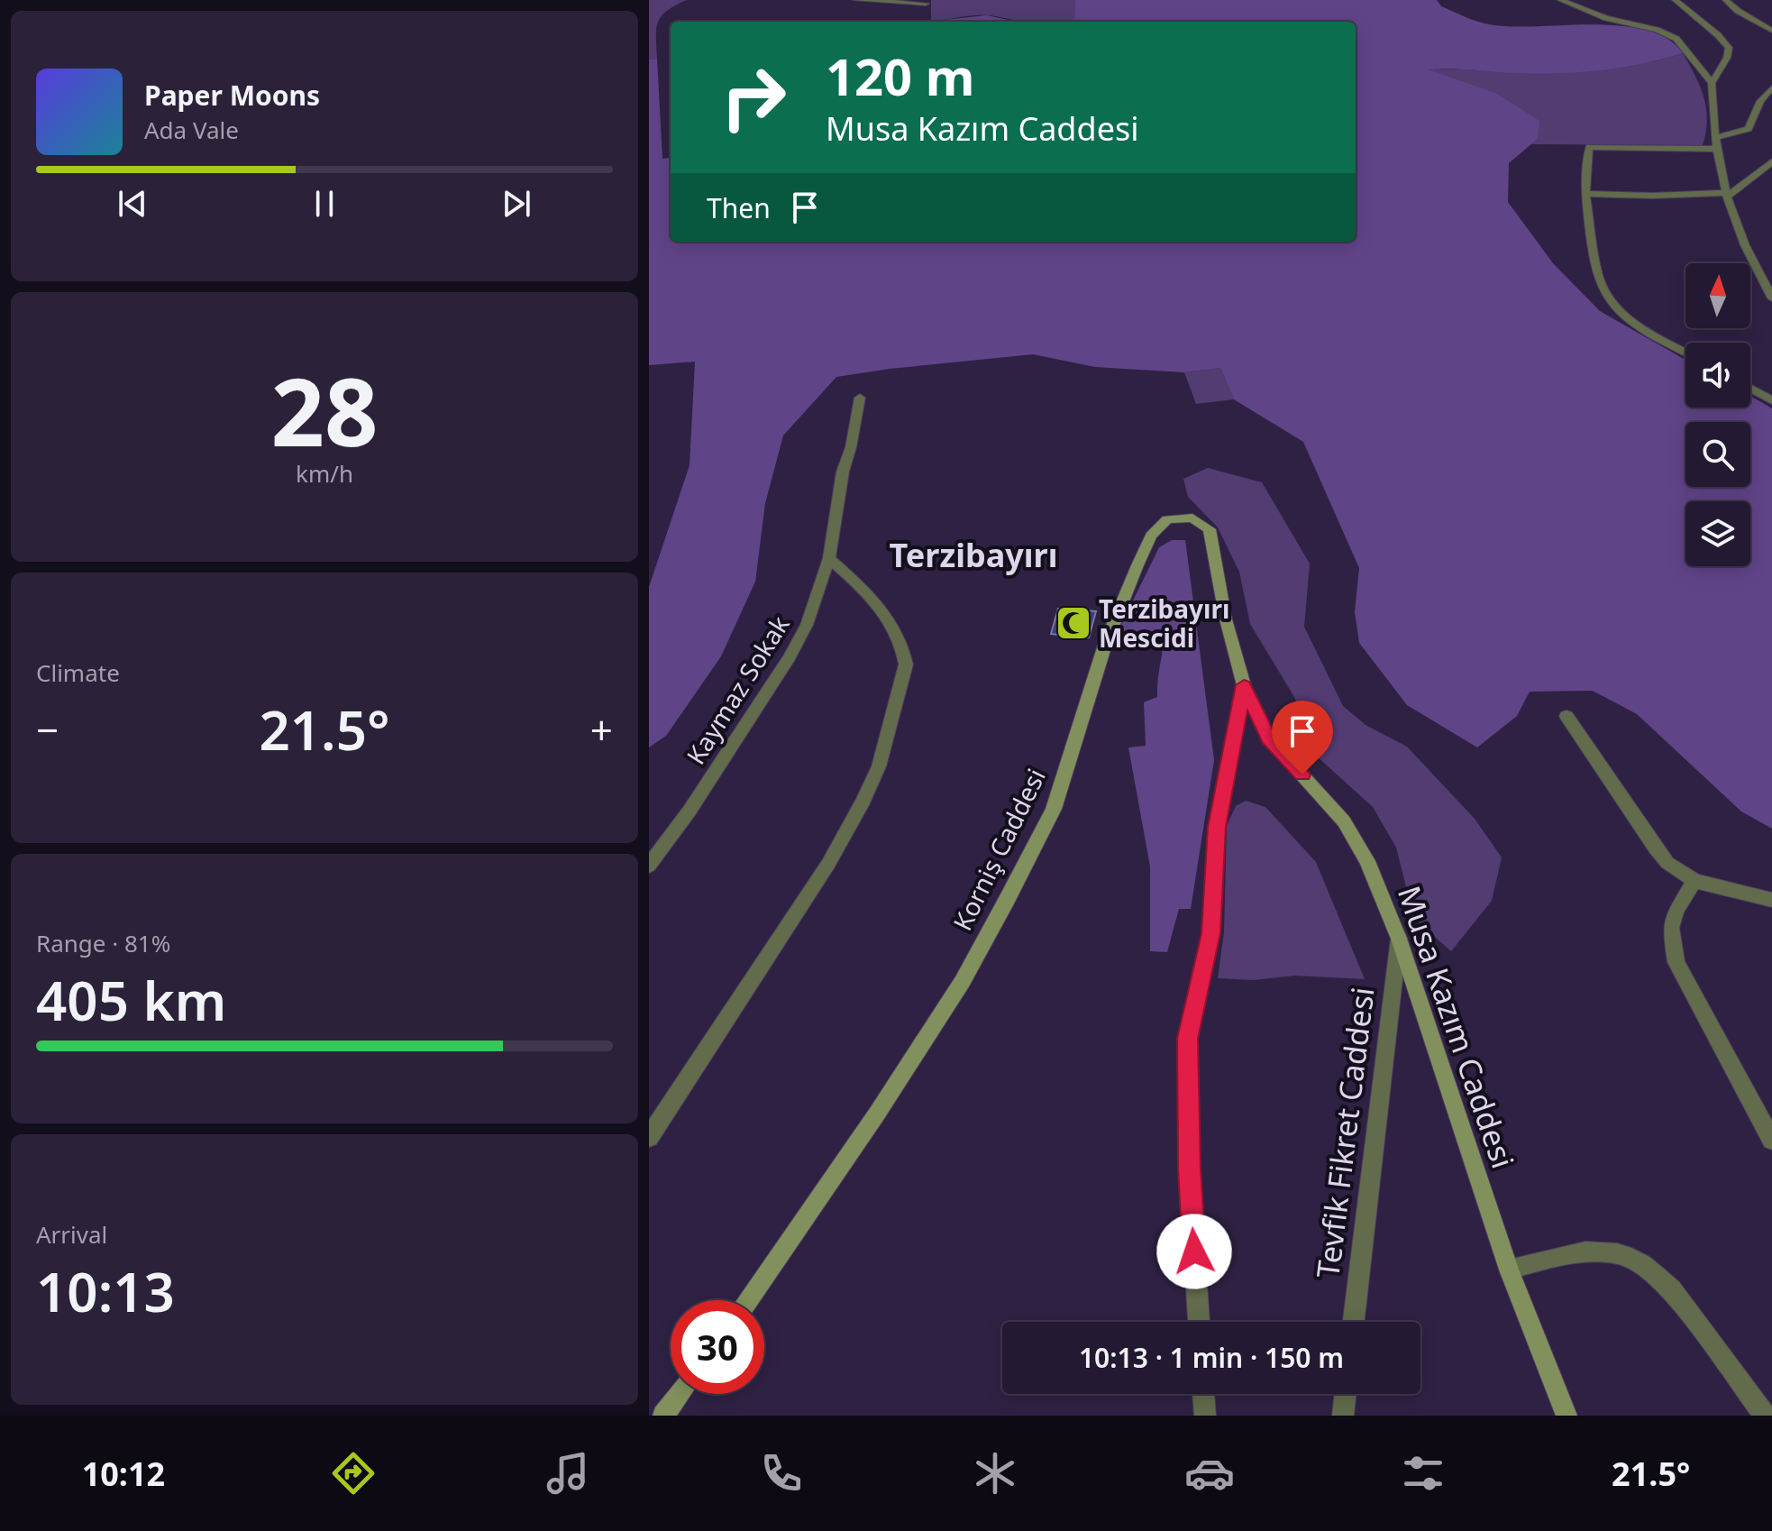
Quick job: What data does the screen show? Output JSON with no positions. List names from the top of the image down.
{
  "streets": {
    "main road": ["Korniş Caddesi", "Musa Kazım Caddesi"],
    "street": ["Kaymaz Sokak", "Tevfik Fikret Caddesi"]
  },
  "crossings": [
    ["Korniş Caddesi", "Musa Kazım Caddesi"],
    ["Musa Kazım Caddesi", "Tevfik Fikret Caddesi"]
  ],
  "districts": ["Terzibayırı"],
  "places": {
    "mosque": ["Terzibayırı Mescidi"]
  },
  "north": "top",
  "page": {
    "turn": ["120 m", "Musa Kazım Caddesi"],
    "song": ["Paper Moons", "Ada Vale"],
    "then": "Then",
    "tile": [
      ["28", "km/h"],
      "Climate",
      ["Range · 81%", "405 km"],
      ["Arrival", "10:13"]
    ],
    "heat": ["−", "21.5°", "+"],
    "limit": "30",
    "trip": "10:13 · 1 min · 150 m",
    "tabs": ["10:12", "21.5°"]
  }
}
